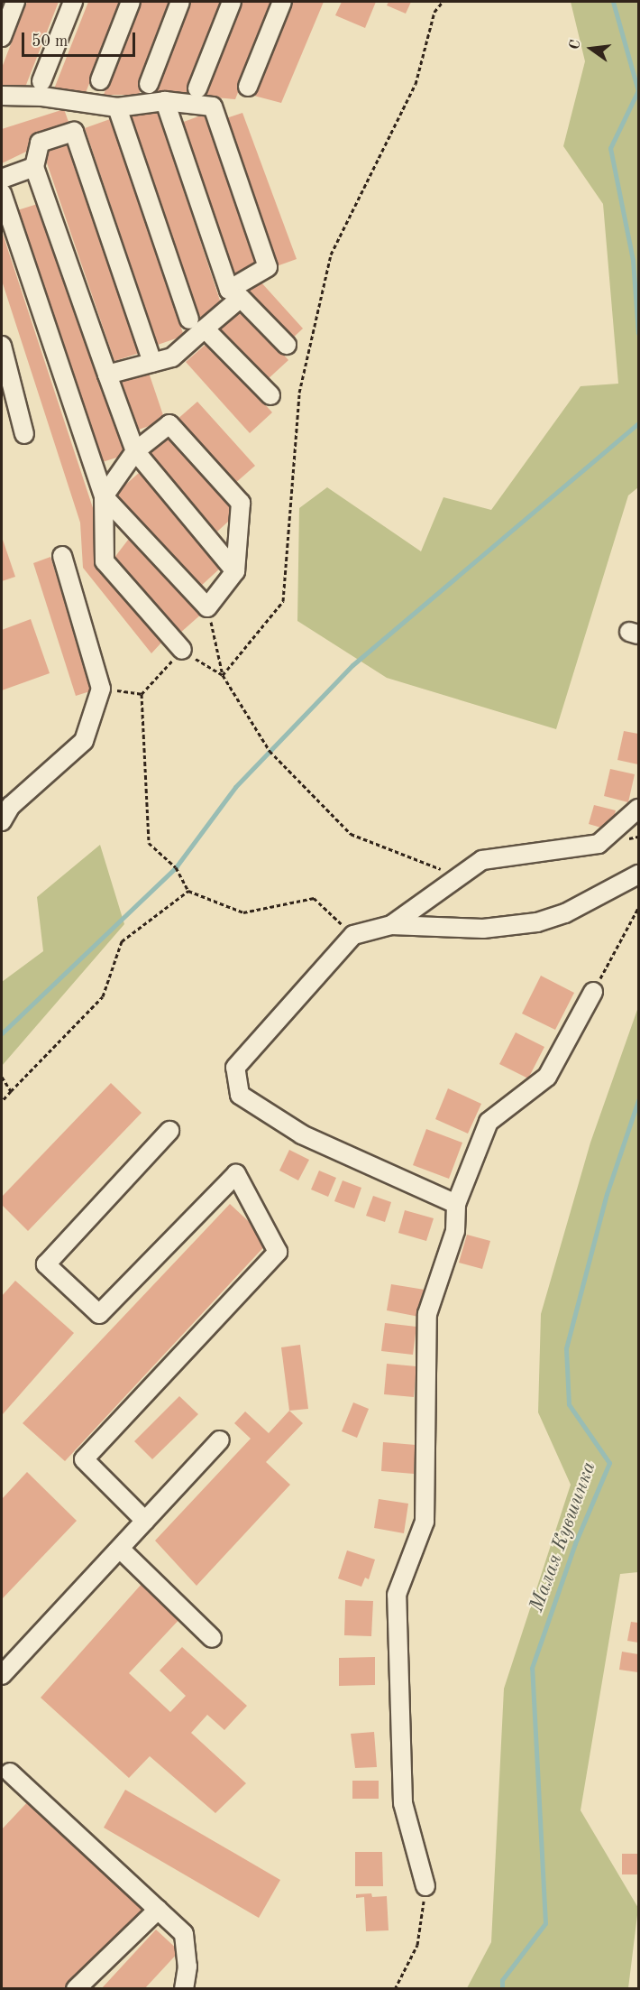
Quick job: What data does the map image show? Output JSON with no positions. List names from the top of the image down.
{
  "water": ["Малая Кувшинка"],
  "scale_bar": "50 m",
  "north": "left"
}
